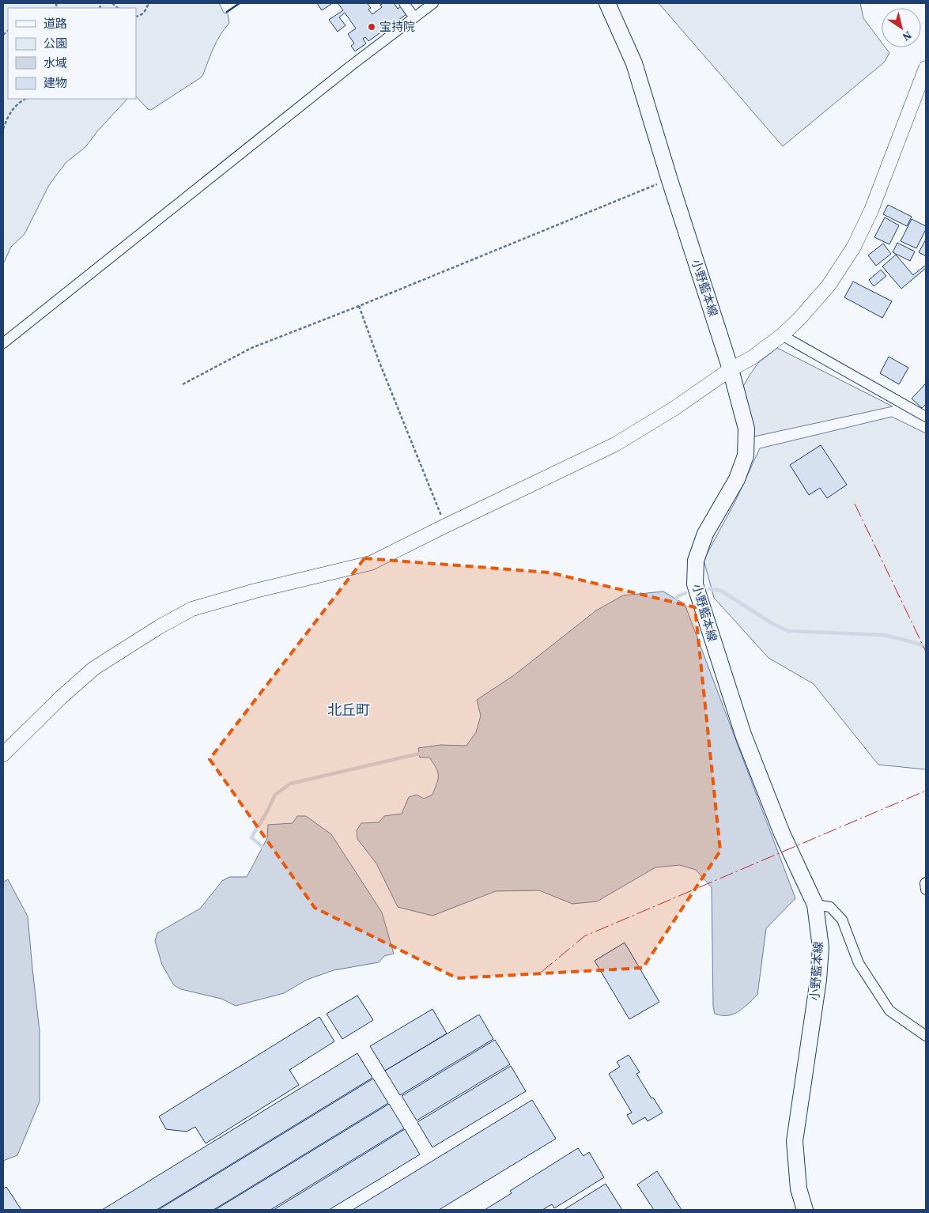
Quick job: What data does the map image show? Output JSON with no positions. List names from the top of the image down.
{
  "streets": {
    "main road": ["小野藍本線"]
  },
  "districts": ["北丘町"],
  "places": ["宝持院"],
  "legend": [
    "道路",
    "公園",
    "水域",
    "建物"
  ],
  "north": "bottom right"
}
